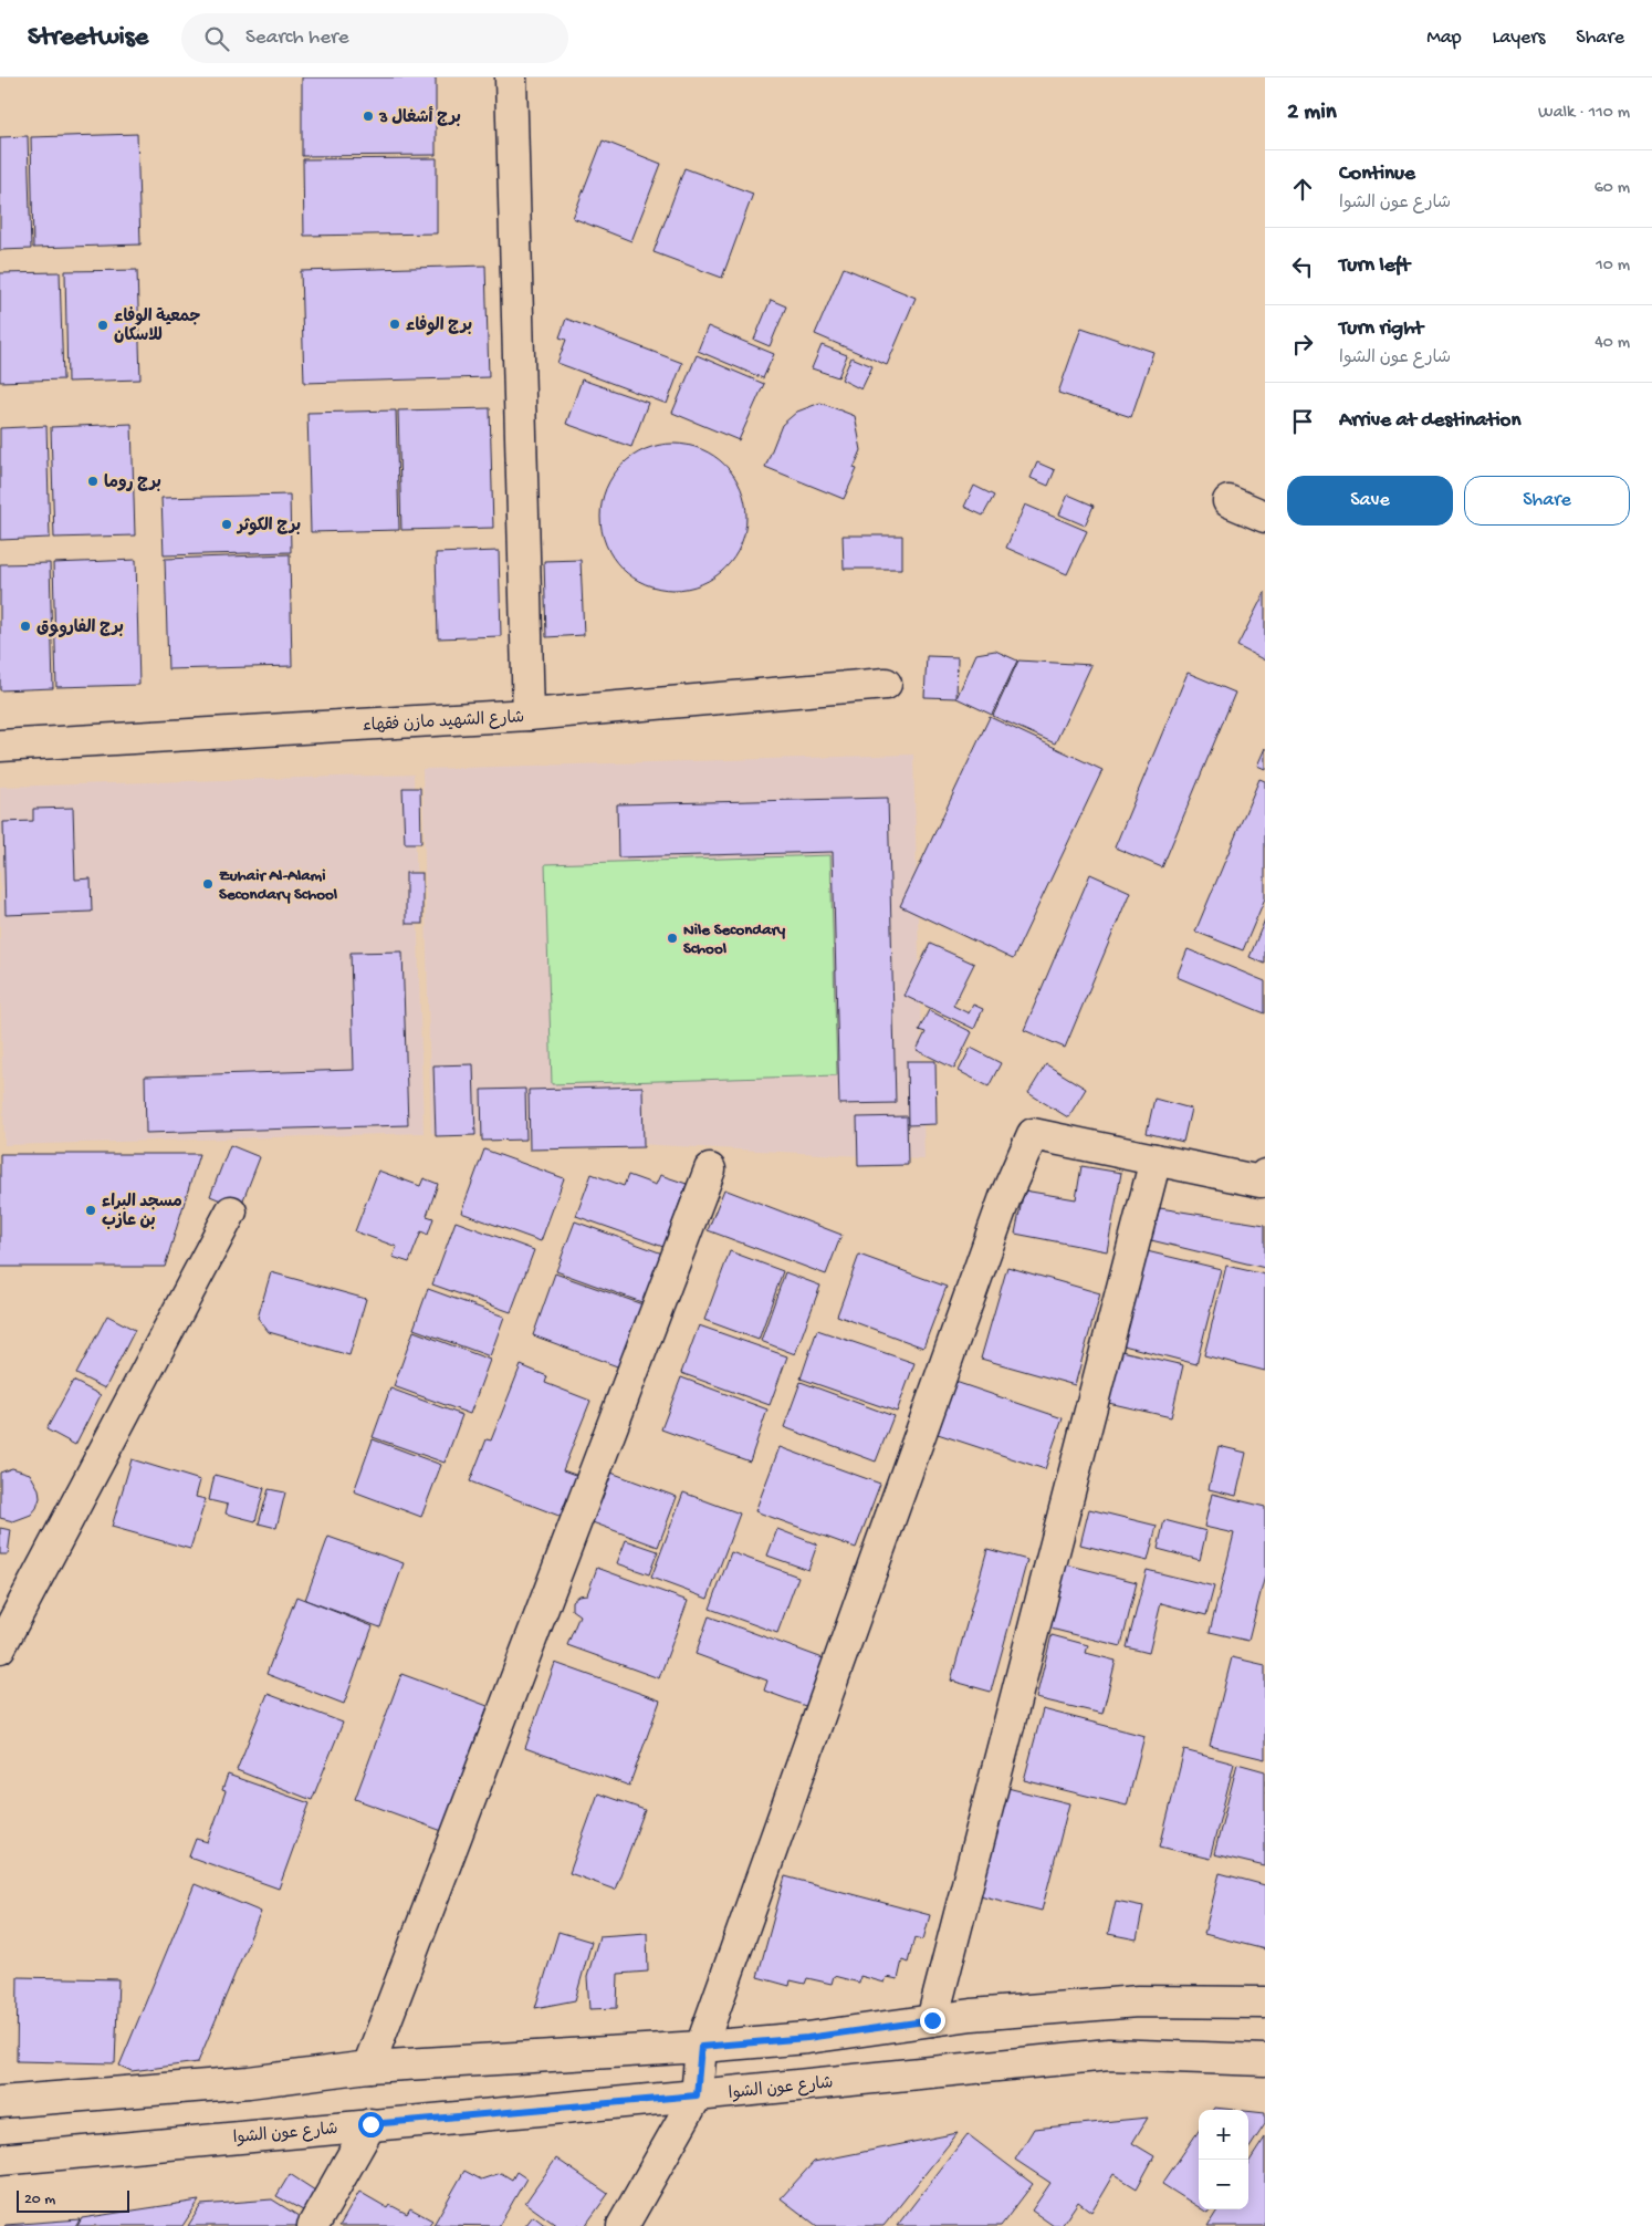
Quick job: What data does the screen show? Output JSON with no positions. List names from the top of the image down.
{
  "streets": {
    "street": ["شارع الشهيد مازن فقهاء", "شارع عون الشوا"]
  },
  "places": [
    "برج أشغال 3",
    "برج الوفاء",
    "جمعية الوفاء للاسكان",
    "برج روما",
    "برج الكوثر",
    "برج الفارووق",
    "Zuhair Al-Alami Secondary School",
    "Nile Secondary School",
    "مسجد البراء بن عازب"
  ],
  "scale_bar": "20 m",
  "page": {
    "header": "Streetwise",
    "search": "Search here",
    "nav": ["Map", "Layers", "Share"],
    "heading": ["2 min", "Walk · 110 m"],
    "list": [
      ["Continue", "شارع عون الشوا", "60 m"],
      ["Turn left", "10 m"],
      ["Turn right", "شارع عون الشوا", "40 m"],
      "Arrive at destination"
    ],
    "buttons": ["Save", "Share"],
    "map_buttons": ["+", "−"],
    "scale": "20 m"
  }
}
